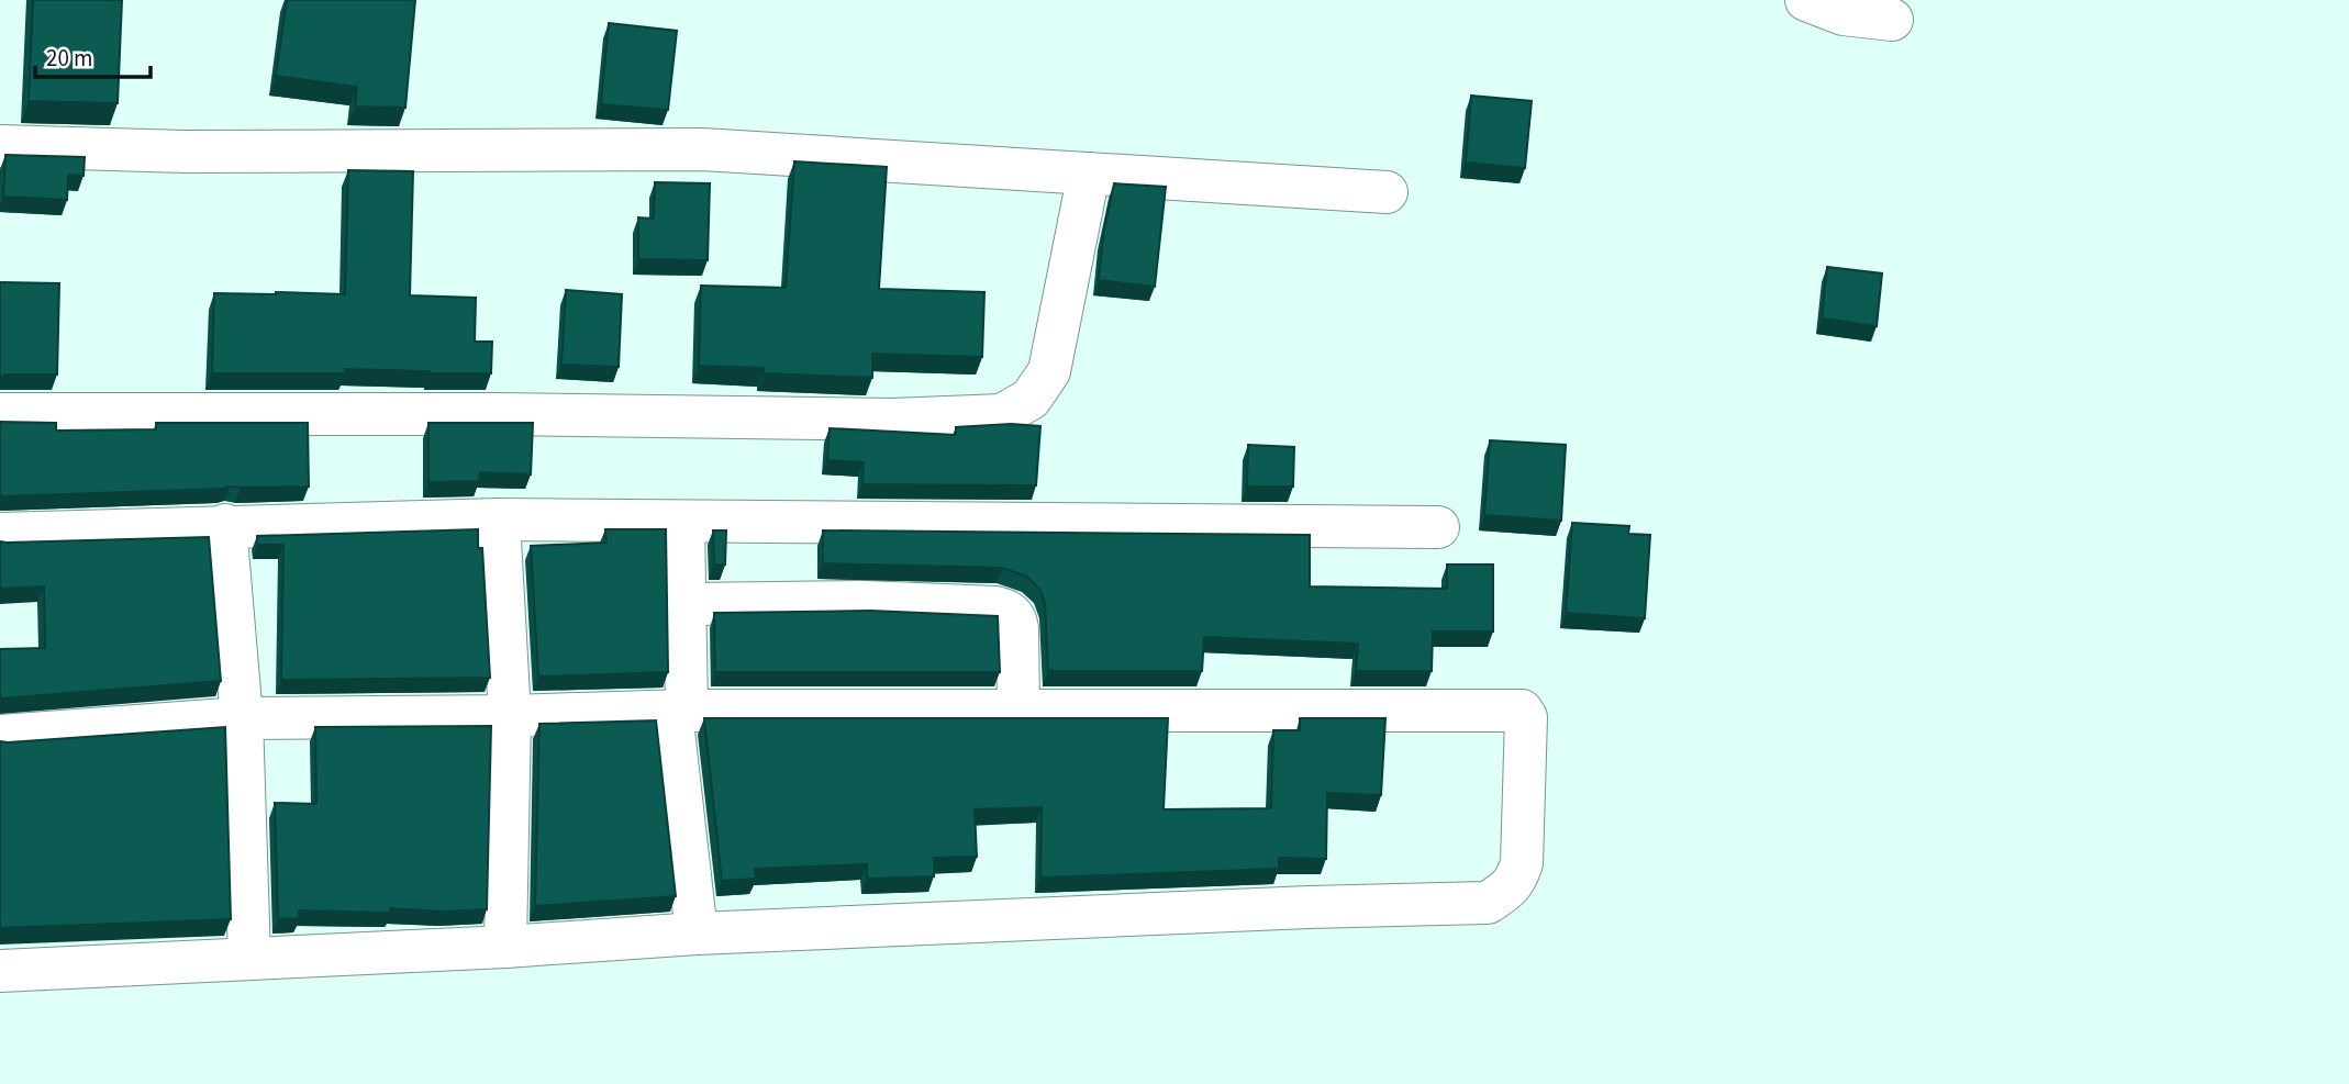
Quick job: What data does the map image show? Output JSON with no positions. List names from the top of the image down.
{
  "scale_bar": "20 m"
}
